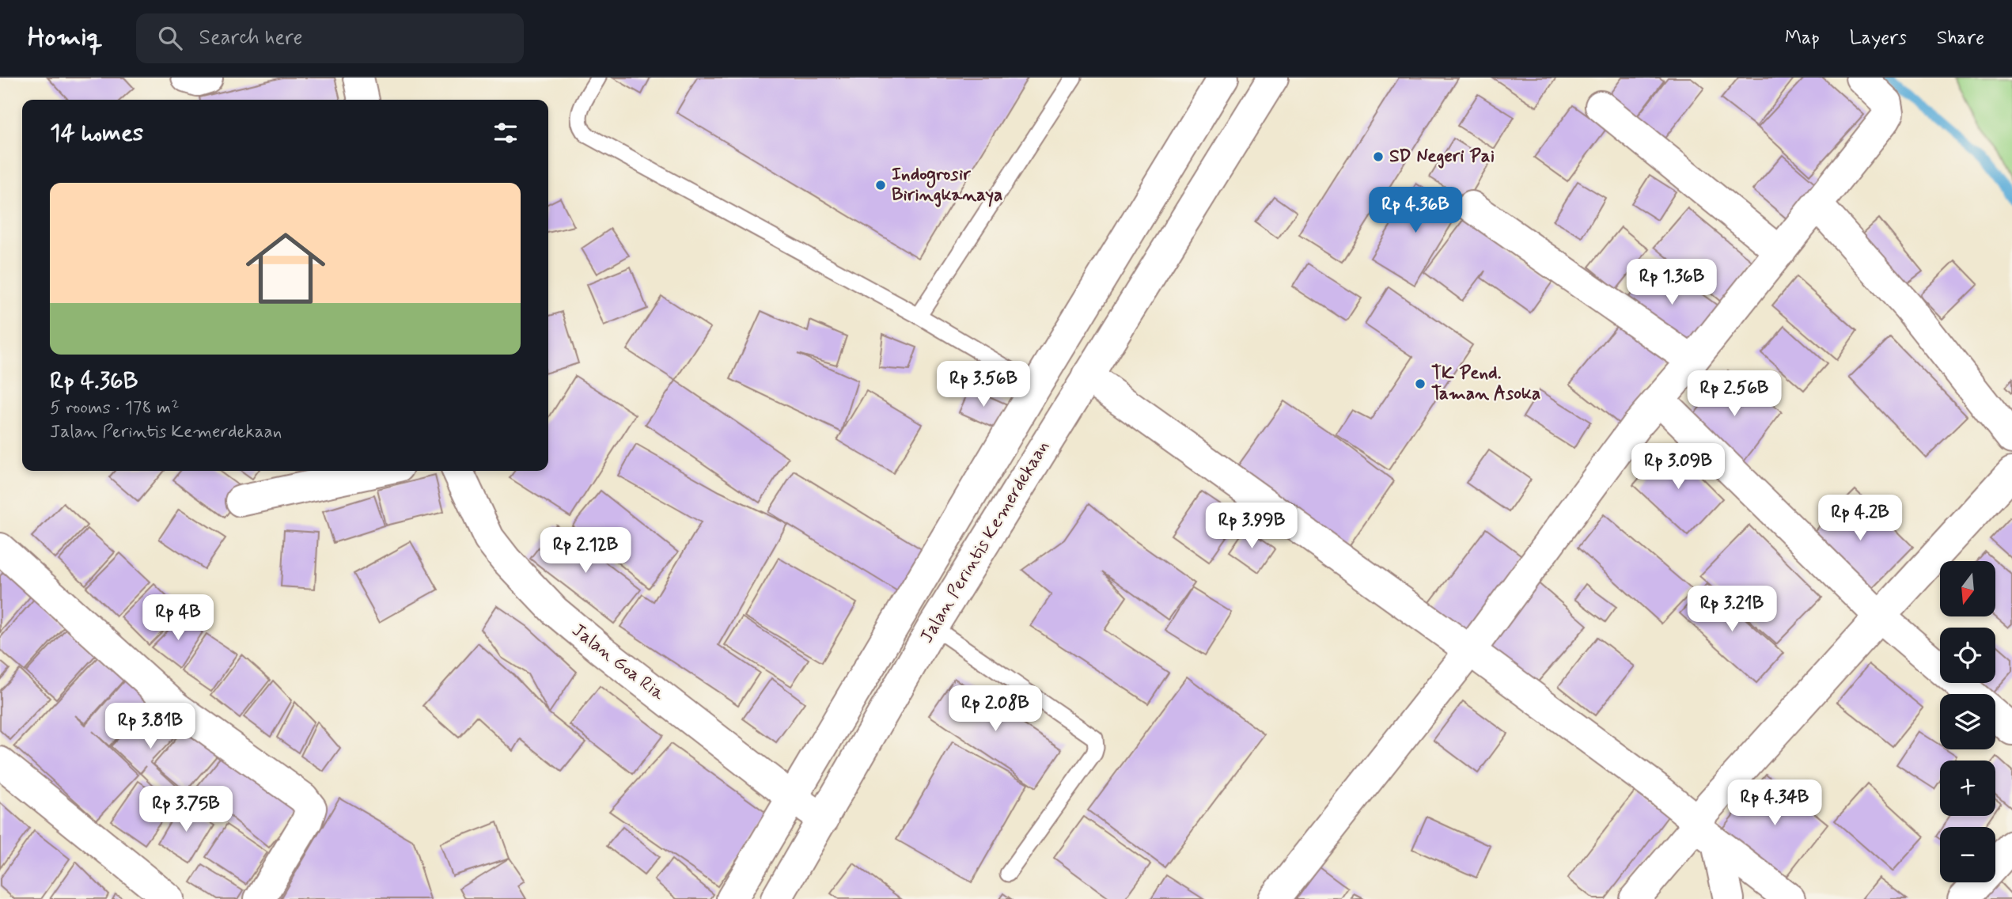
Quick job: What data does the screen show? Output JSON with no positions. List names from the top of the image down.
{
  "streets": {
    "main road": ["Jalan Perintis Kemerdekaan", "Jalan Goa Ria"]
  },
  "crossings": [
    ["Jalan Perintis Kemerdekaan", "Jalan Goa Ria"]
  ],
  "places": ["SD Negeri Pai", "Indogrosir Biringkanaya", "TK Pend. Taman Asoka"],
  "north": "bottom",
  "page": {
    "header": "Homiq",
    "search": "Search here",
    "nav": ["Map", "Layers", "Share"],
    "heading": "14 homes",
    "list": [
      {
        "name": "Rp 4.36B",
        "note": "5 rooms · 178 m² · Jalan Perintis Kemerdekaan"
      }
    ],
    "price": [
      "Rp 4.36B",
      "Rp 1.36B",
      "Rp 3.56B",
      "Rp 2.56B",
      "Rp 3.09B",
      "Rp 4.2B",
      "Rp 3.99B",
      "Rp 2.12B",
      "Rp 3.21B",
      "Rp 4B",
      "Rp 2.08B",
      "Rp 3.81B",
      "Rp 4.34B",
      "Rp 3.75B"
    ],
    "map_buttons": ["+", "−"]
  }
}
